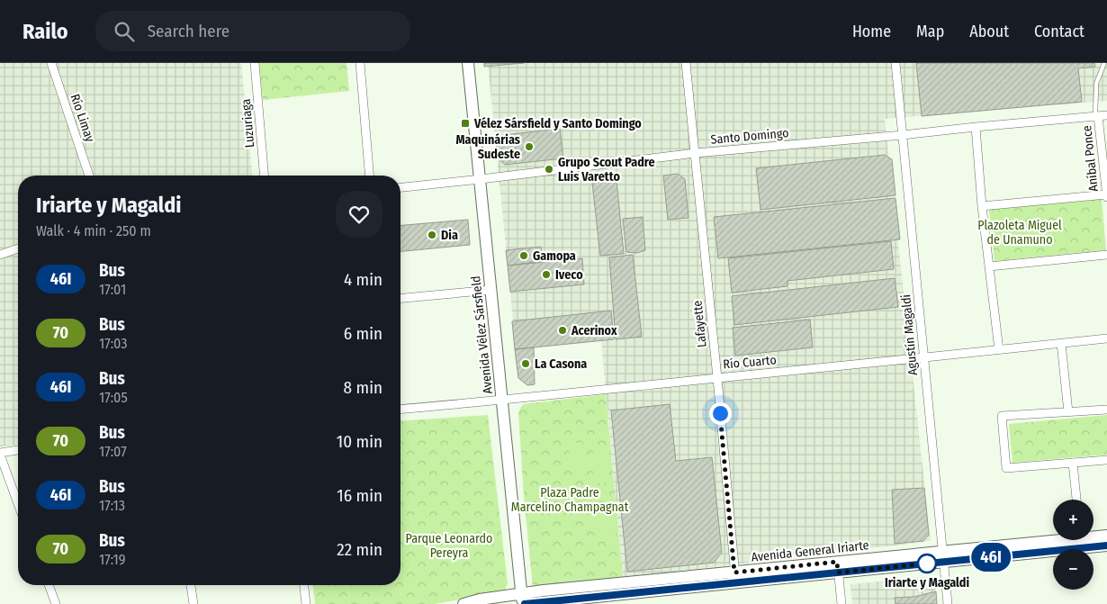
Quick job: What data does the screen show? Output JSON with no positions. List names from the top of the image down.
{
  "streets": {
    "main road": ["Avenida Vélez Sársfield", "Avenida General Iriarte"],
    "street": [
      "Río Limay",
      "Luzuriaga",
      "Santo Domingo",
      "Aníbal Ponce",
      "Lafayette",
      "Agustín Magaldi",
      "Río Cuarto"
    ]
  },
  "crossings": [
    ["Santo Domingo", "Aníbal Ponce"],
    ["Santo Domingo", "Lafayette"],
    ["Santo Domingo", "Avenida Vélez Sársfield"],
    ["Santo Domingo", "Agustín Magaldi"],
    ["Lafayette", "Río Cuarto"],
    ["Lafayette", "Avenida General Iriarte"],
    ["Avenida Vélez Sársfield", "Río Cuarto"],
    ["Avenida Vélez Sársfield", "Avenida General Iriarte"],
    ["Agustín Magaldi", "Río Cuarto"],
    ["Agustín Magaldi", "Avenida General Iriarte"]
  ],
  "parks": ["Plazoleta Miguel de Unamuno", "Plaza Padre Marcelino Champagnat", "Parque Leonardo Pereyra"],
  "places": {
    "transit": ["Vélez Sársfield y Santo Domingo"],
    "other": [
      "Maquinárias Sudeste",
      "Grupo Scout Padre Luis Varetto",
      "Dia",
      "Gamopa",
      "Iveco",
      "Acerinox",
      "La Casona",
      "Iriarte y Magaldi"
    ]
  },
  "lines": ["bus line 46I"],
  "page": {
    "header": "Railo",
    "search": "Search here",
    "nav": [
      "Home",
      "Map",
      "About",
      "Contact"
    ],
    "on_map": "46I",
    "heading": ["Iriarte y Magaldi", "Walk · 4 min · 250 m"],
    "list": [
      {
        "mark": "46I",
        "name": "Bus",
        "note": "17:01",
        "value": "4 min"
      },
      {
        "mark": "70",
        "name": "Bus",
        "note": "17:03",
        "value": "6 min"
      },
      {
        "mark": "46I",
        "name": "Bus",
        "note": "17:05",
        "value": "8 min"
      },
      {
        "mark": "70",
        "name": "Bus",
        "note": "17:07",
        "value": "10 min"
      },
      {
        "mark": "46I",
        "name": "Bus",
        "note": "17:13",
        "value": "16 min"
      },
      {
        "mark": "70",
        "name": "Bus",
        "note": "17:19",
        "value": "22 min"
      }
    ],
    "map_buttons": ["+", "−"]
  }
}
